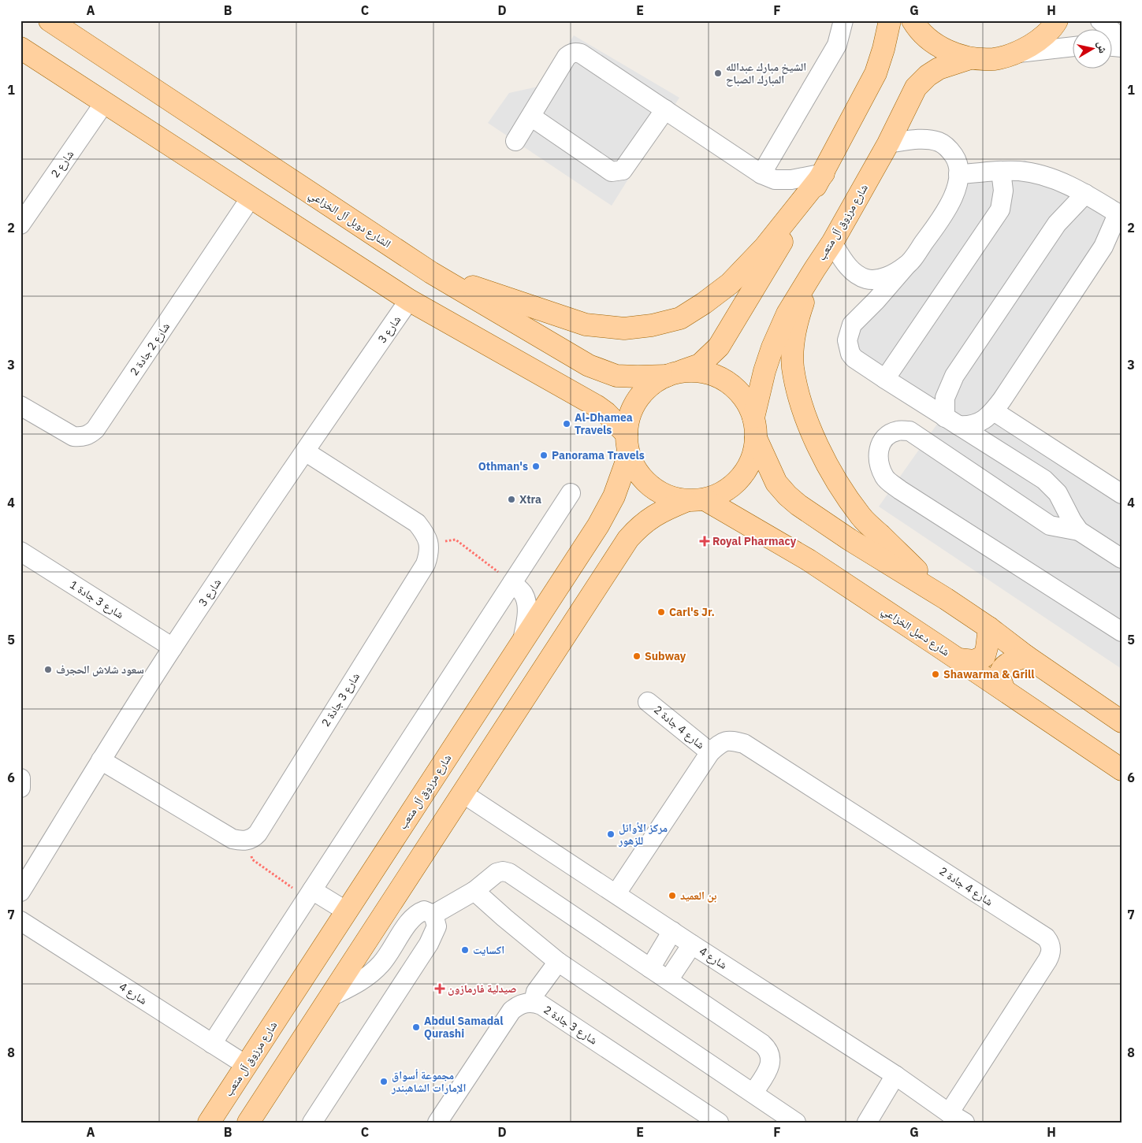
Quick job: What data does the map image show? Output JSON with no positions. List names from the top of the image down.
{
  "streets": {
    "main road": ["الشارع دوبل آل الخزاعي", "شارع مرزوق آل متعب", "شارع دعبل الخزاعي"],
    "street": [
      "شارع 2",
      "شارع 3",
      "شارع 2 جادة 2",
      "شارع 3 جادة 1",
      "شارع 3 جادة 2",
      "شارع 4 جادة 2",
      "شارع 4"
    ]
  },
  "crossings": [
    ["الشارع دوبل آل الخزاعي", "شارع مرزوق آل متعب"],
    ["الشارع دوبل آل الخزاعي", "شارع دعبل الخزاعي"],
    ["شارع مرزوق آل متعب", "شارع دعبل الخزاعي"],
    ["شارع مرزوق آل متعب", "شارع 4"],
    ["شارع 3", "شارع 3 جادة 1"],
    ["شارع 4 جادة 2", "شارع 4"]
  ],
  "places": {
    "other": [
      "الشيخ مبارك عبدالله المبارك الصباح",
      "Al-Dhamea Travels",
      "Panorama Travels",
      "Othman's",
      "Xtra",
      "Carl's Jr.",
      "Subway",
      "سعود شلاش الحجرف",
      "Shawarma & Grill",
      "مركز الأوائل للزهور",
      "بن العميد",
      "اكسايت",
      "Abdul Samadal Qurashi",
      "مجموعة أسواق الإمارات الشاهبندر"
    ],
    "health": ["Royal Pharmacy", "صيدلية فارمازون"]
  },
  "north": "right",
  "grid": {
    "columns": [
      "A",
      "B",
      "C",
      "D",
      "E",
      "F",
      "G",
      "H"
    ],
    "rows": [
      "1",
      "2",
      "3",
      "4",
      "5",
      "6",
      "7",
      "8"
    ]
  }
}
